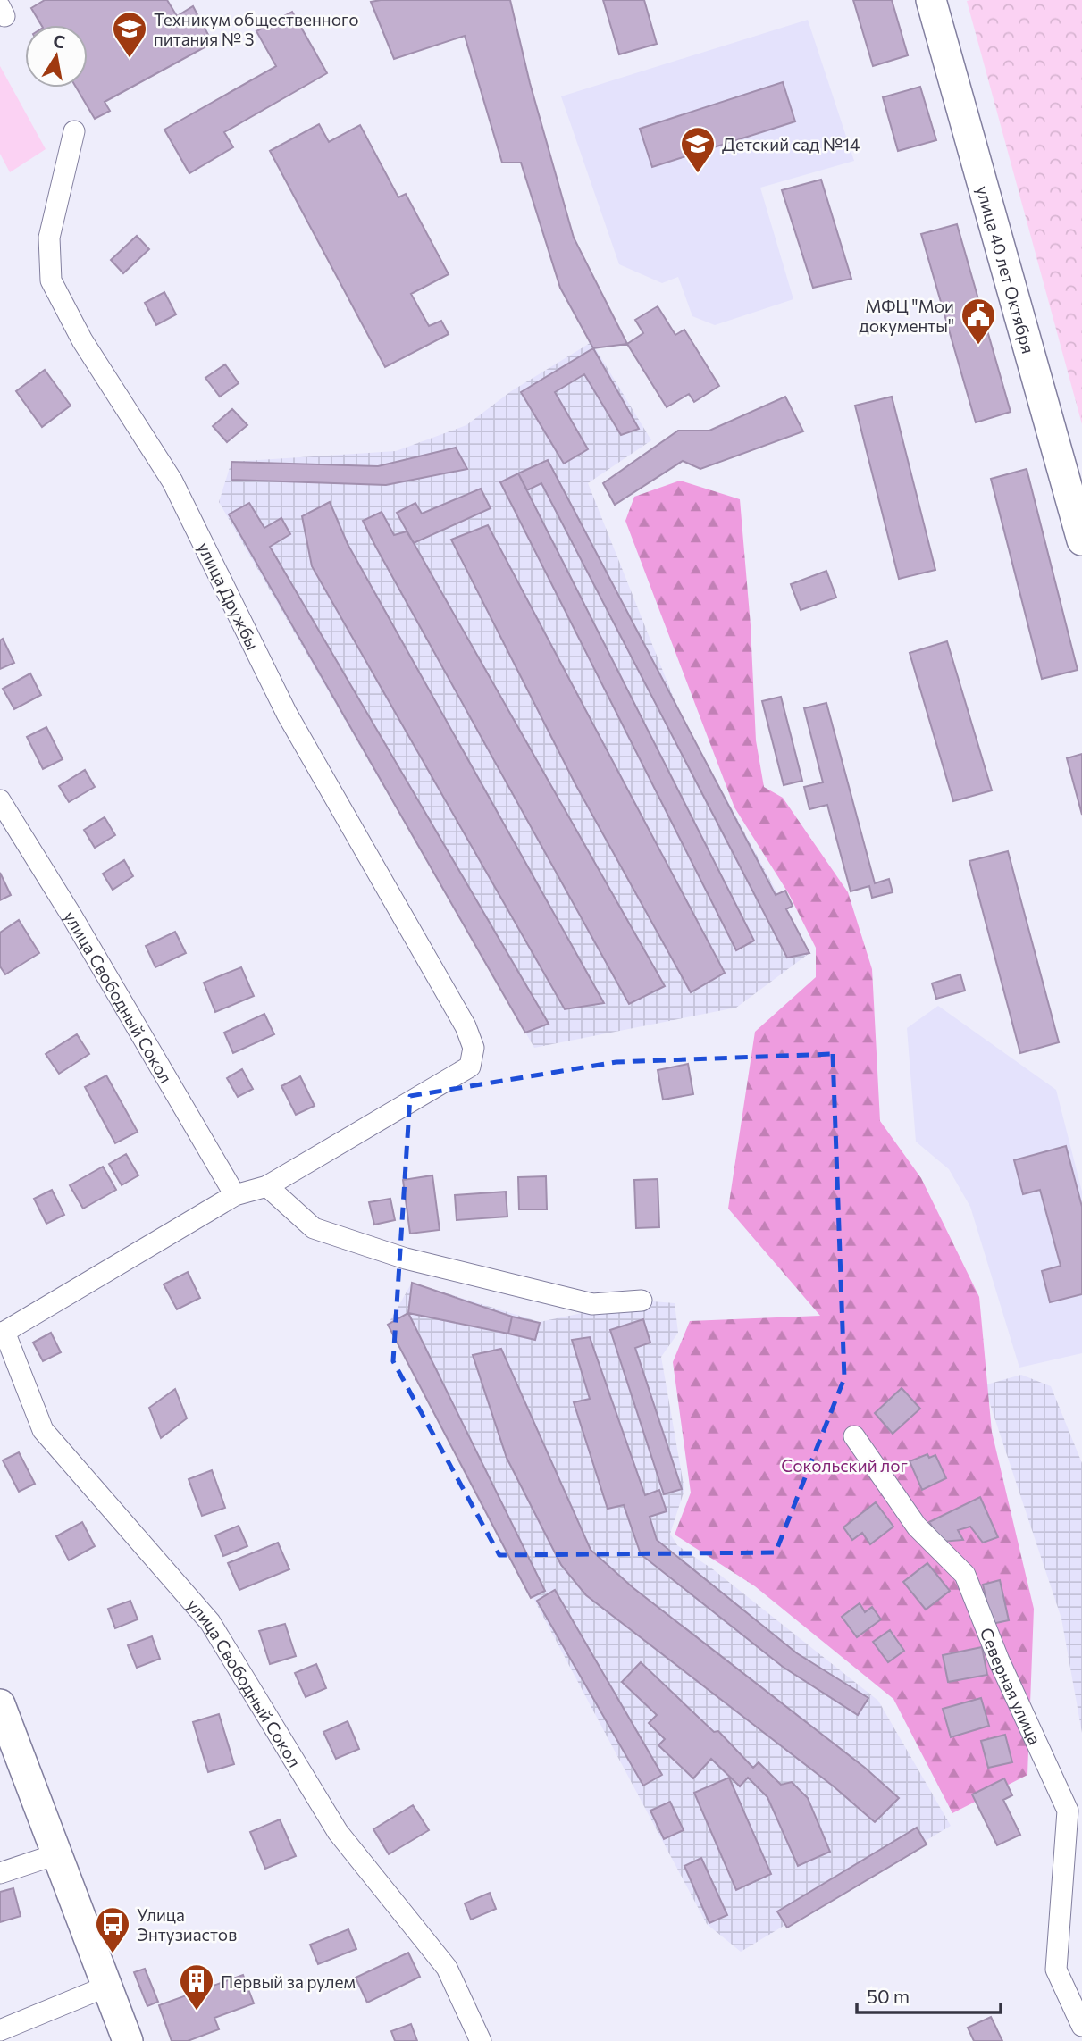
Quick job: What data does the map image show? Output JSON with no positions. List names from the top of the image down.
{
  "streets": {
    "street": [
      "улица 40 лет Октября",
      "улица Дружбы",
      "улица Свободный Сокол",
      "Северная улица"
    ]
  },
  "parks": ["Сокольский лог"],
  "places": {
    "school or university": ["Техникум общественного питания № 3", "Детский сад №14"],
    "public building": ["МФЦ \"Мои документы\""],
    "bus stop": ["Улица Энтузиастов"],
    "building": ["Первый за рулем"]
  },
  "scale_bar": "50 m",
  "north": "top"
}
